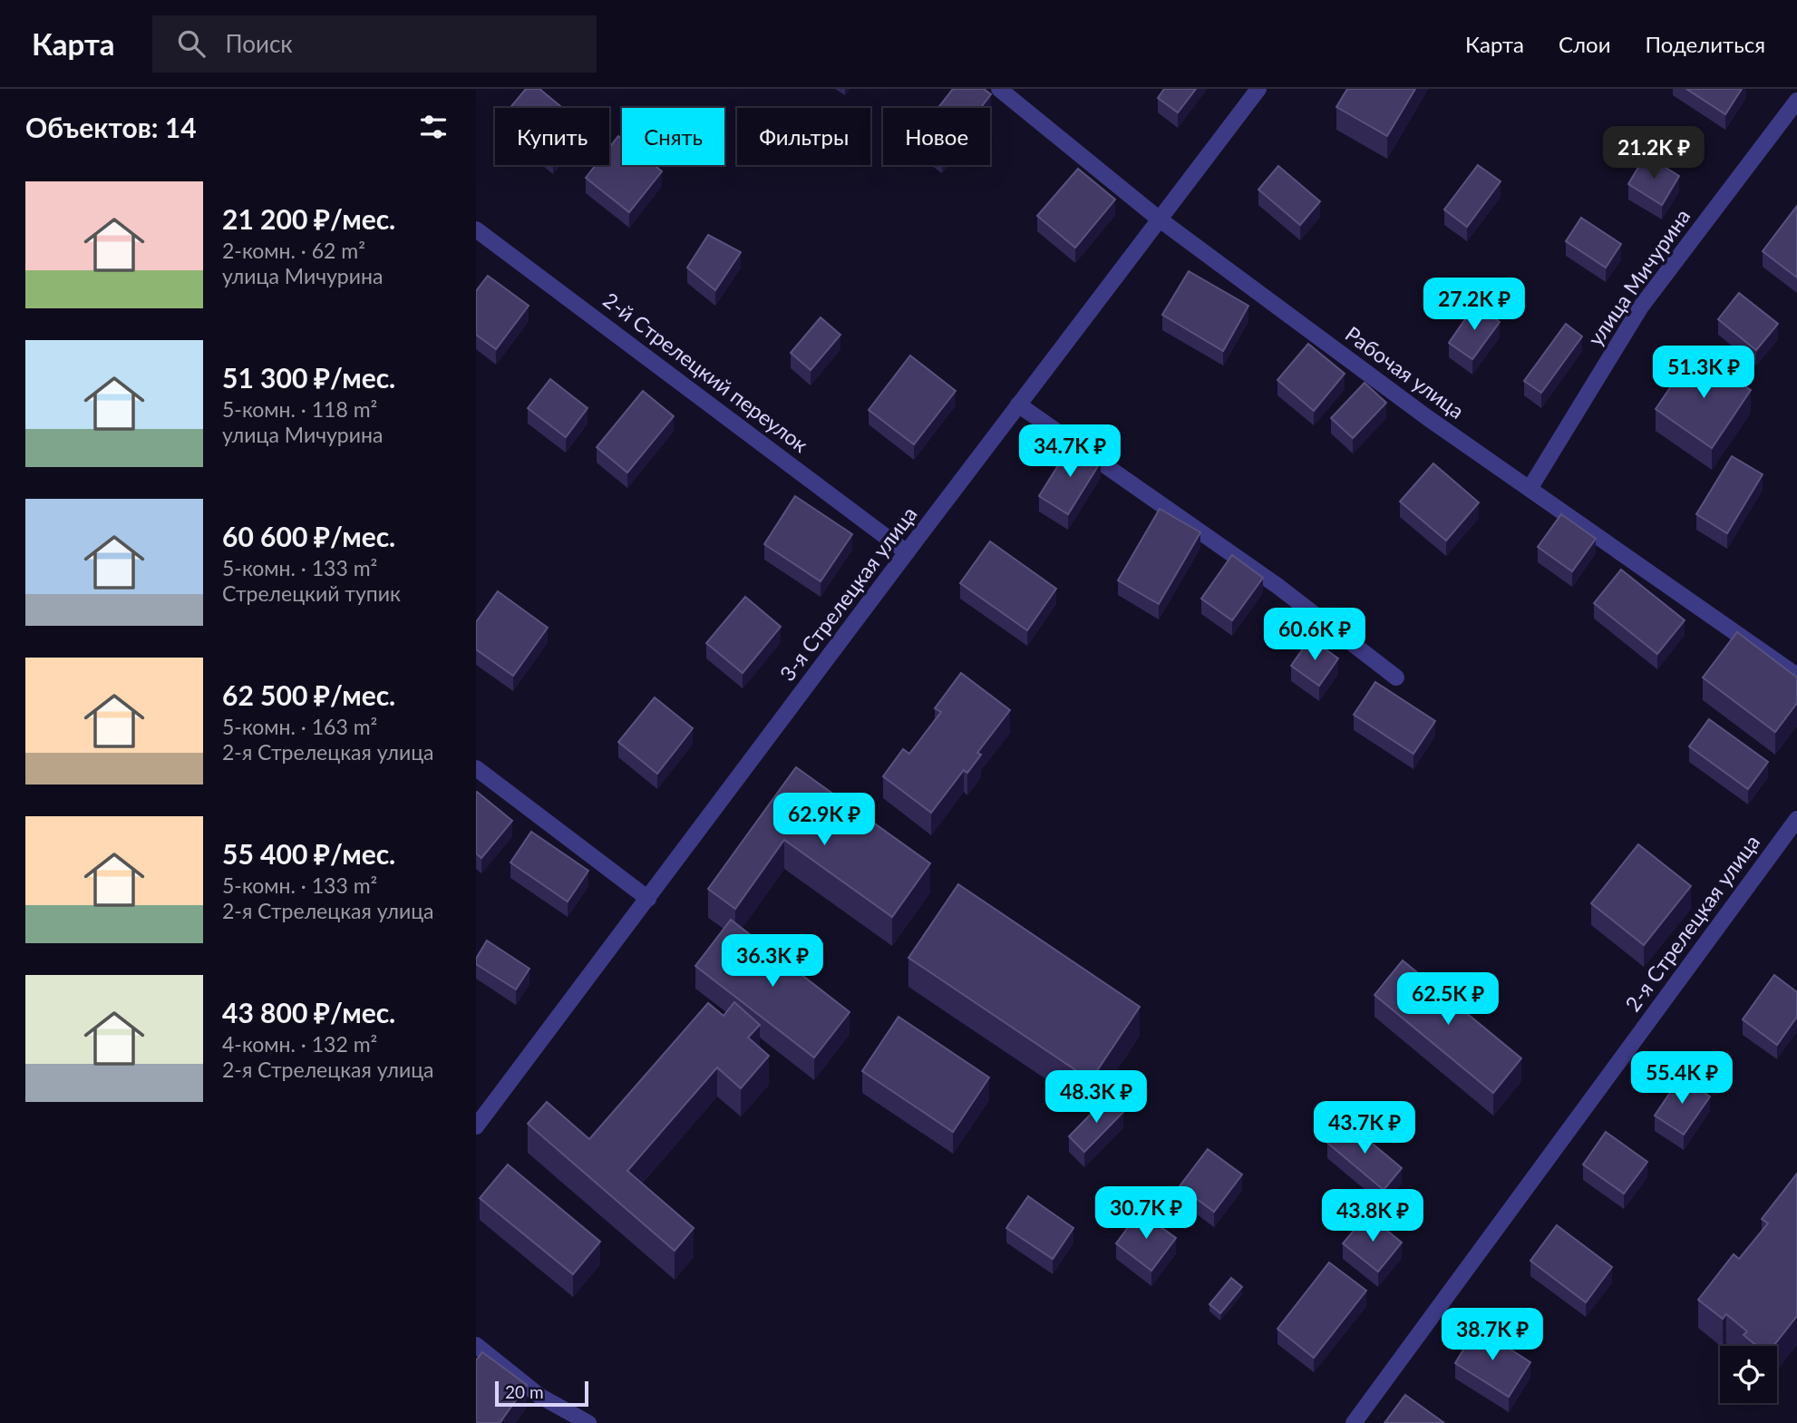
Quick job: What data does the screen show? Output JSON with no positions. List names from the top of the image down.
{
  "streets": {
    "street": [
      "улица Мичурина",
      "2-й Стрелецкий переулок",
      "Рабочая улица",
      "3-я Стрелецкая улица",
      "2-я Стрелецкая улица"
    ]
  },
  "crossings": [
    ["улица Мичурина", "Рабочая улица"],
    ["2-й Стрелецкий переулок", "3-я Стрелецкая улица"],
    ["Рабочая улица", "3-я Стрелецкая улица"]
  ],
  "scale_bar": "20 m",
  "page": {
    "header": "Карта",
    "search": "Поиск",
    "nav": ["Карта", "Слои", "Поделиться"],
    "heading": "Объектов: 14",
    "chip": [
      "Купить",
      "Снять",
      "Фильтры",
      "Новое"
    ],
    "price": [
      "21.2K ₽",
      "27.2K ₽",
      "51.3K ₽",
      "34.7K ₽",
      "60.6K ₽",
      "62.9K ₽",
      "36.3K ₽",
      "62.5K ₽",
      "55.4K ₽",
      "48.3K ₽",
      "43.7K ₽",
      "30.7K ₽",
      "43.8K ₽",
      "38.7K ₽"
    ],
    "list": [
      {
        "name": "21 200 ₽/мес.",
        "note": "2-комн. · 62 m² · улица Мичурина"
      },
      {
        "name": "51 300 ₽/мес.",
        "note": "5-комн. · 118 m² · улица Мичурина"
      },
      {
        "name": "60 600 ₽/мес.",
        "note": "5-комн. · 133 m² · Стрелецкий тупик"
      },
      {
        "name": "62 500 ₽/мес.",
        "note": "5-комн. · 163 m² · 2-я Стрелецкая улица"
      },
      {
        "name": "55 400 ₽/мес.",
        "note": "5-комн. · 133 m² · 2-я Стрелецкая улица"
      },
      {
        "name": "43 800 ₽/мес.",
        "note": "4-комн. · 132 m² · 2-я Стрелецкая улица"
      }
    ],
    "scale": "20 m"
  }
}
